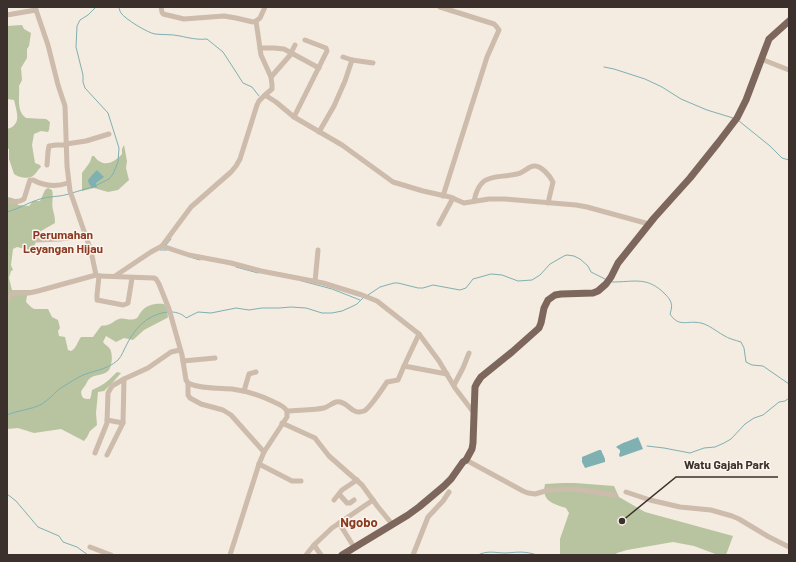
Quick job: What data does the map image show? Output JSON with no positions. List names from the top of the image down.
{
  "districts": ["Perumahan Leyangan Hijau", "Ngobo"],
  "places": ["Watu Gajah Park"]
}
